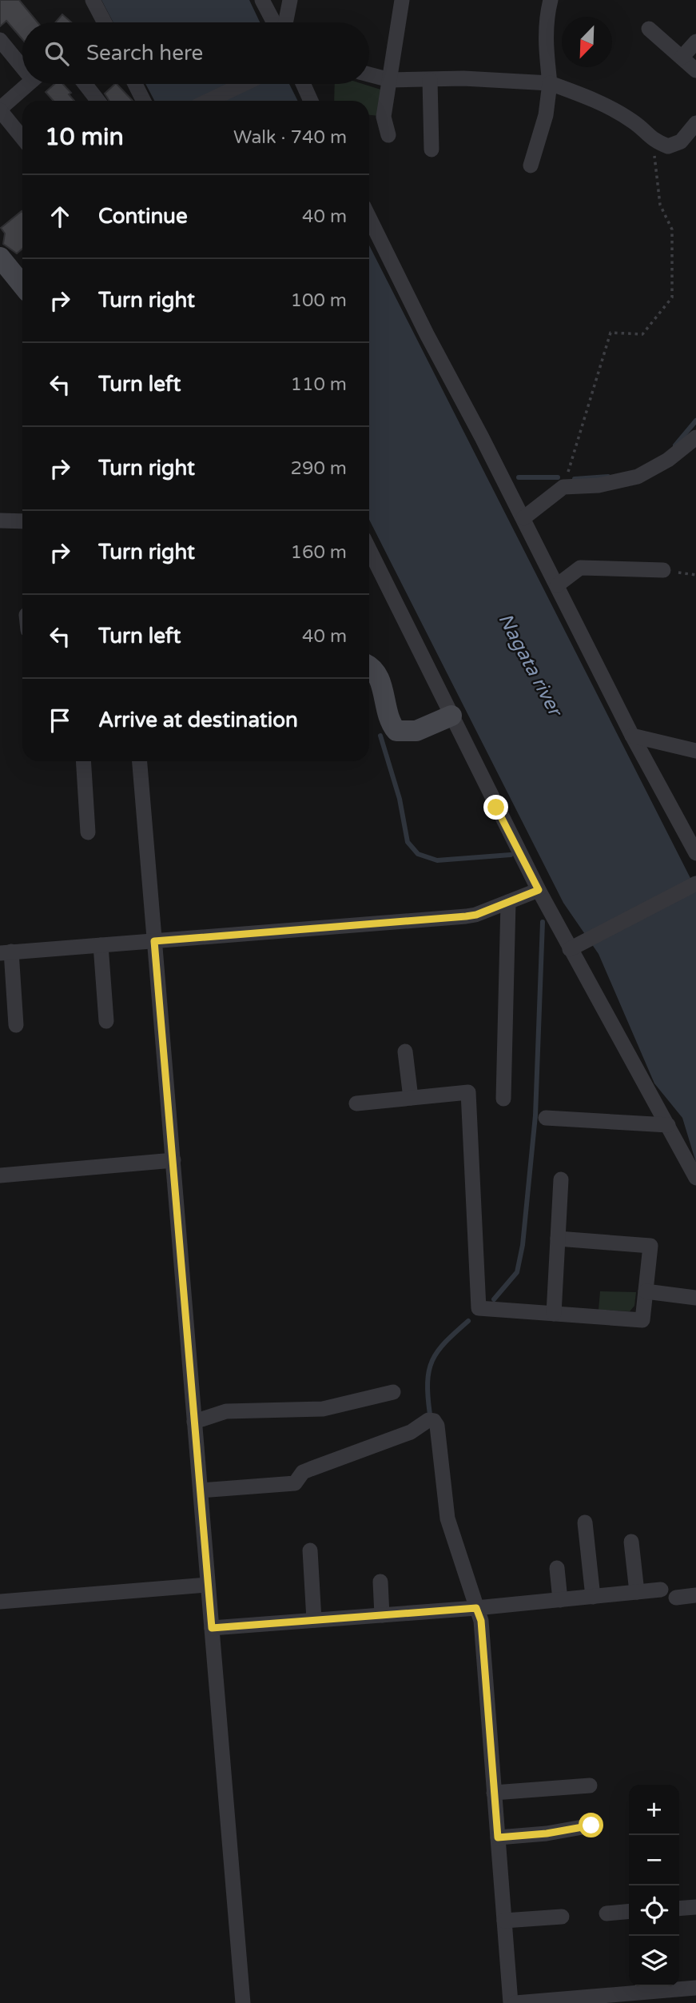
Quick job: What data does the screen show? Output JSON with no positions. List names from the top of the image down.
{
  "water": ["Nagata river"],
  "north": "bottom left",
  "page": {
    "search": "Search here",
    "heading": ["10 min", "Walk · 740 m"],
    "list": [
      ["Continue", "40 m"],
      ["Turn right", "100 m"],
      ["Turn left", "110 m"],
      ["Turn right", "290 m"],
      ["Turn right", "160 m"],
      ["Turn left", "40 m"],
      "Arrive at destination"
    ],
    "map_buttons": ["+", "−"]
  }
}
